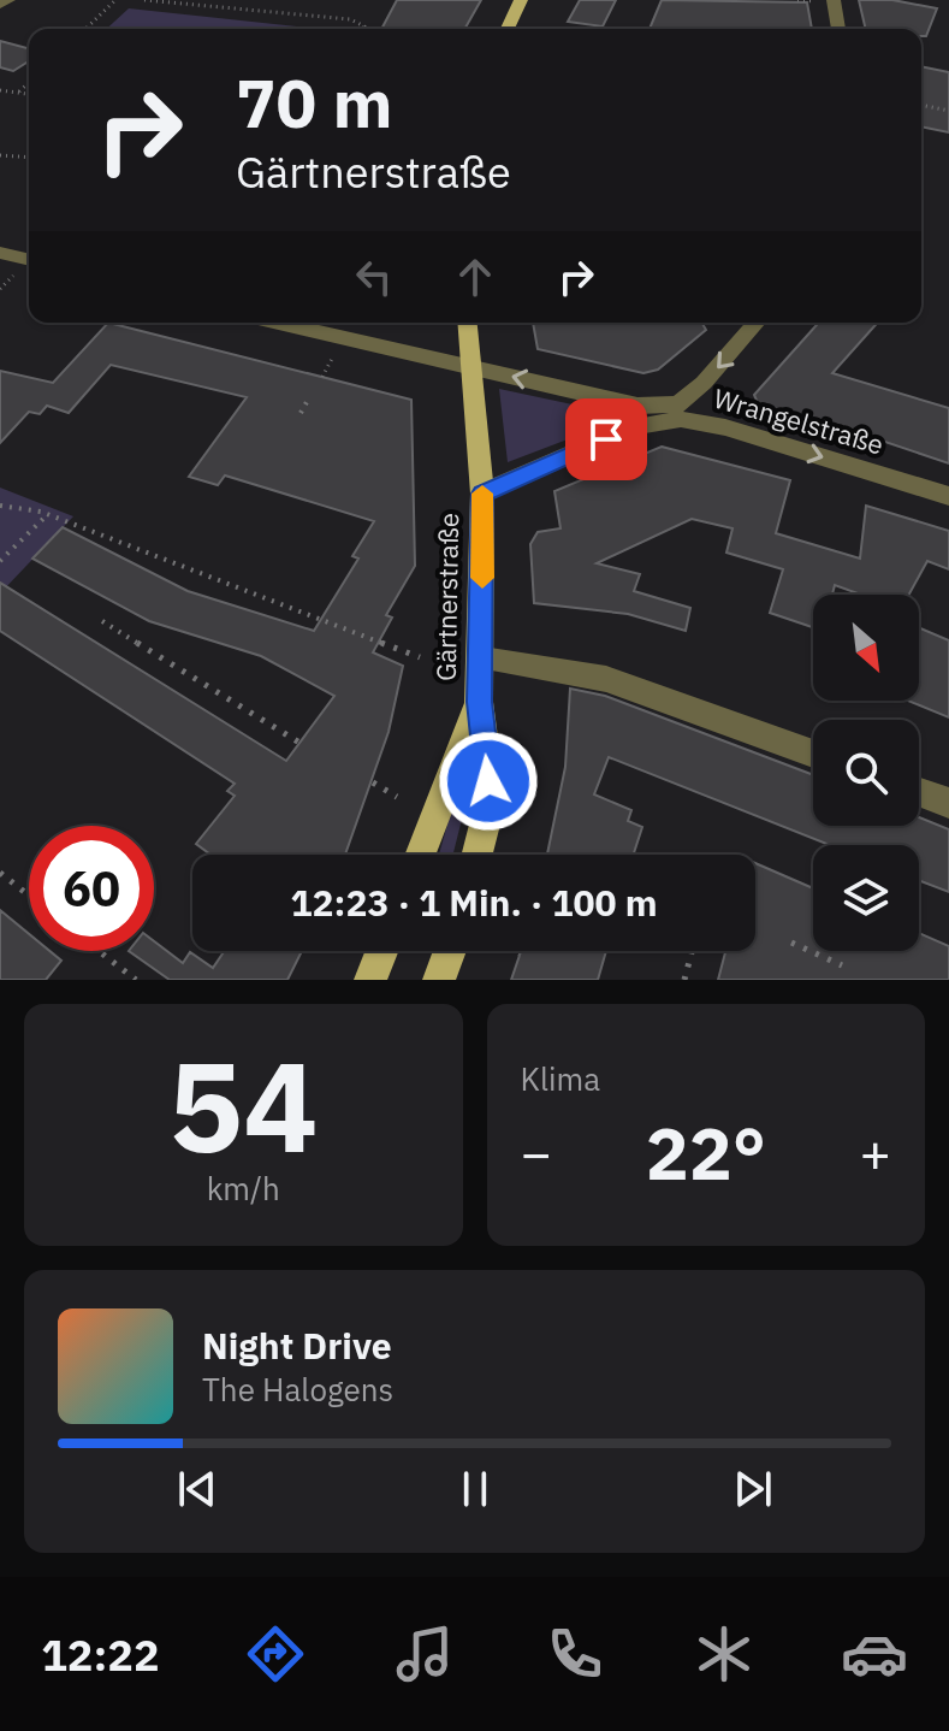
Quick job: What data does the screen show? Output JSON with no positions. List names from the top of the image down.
{
  "streets": {
    "main road": ["Gärtnerstraße"],
    "street": ["Wrangelstraße"]
  },
  "crossings": [
    ["Wrangelstraße", "Gärtnerstraße"]
  ],
  "north": "bottom right",
  "page": {
    "turn": ["70 m", "Gärtnerstraße"],
    "limit": "60",
    "trip": "12:23 · 1 Min. · 100 m",
    "tile": [
      ["54", "km/h"],
      "Klima"
    ],
    "heat": ["−", "22°", "+"],
    "song": ["Night Drive", "The Halogens"],
    "tabs": "12:22"
  }
}
